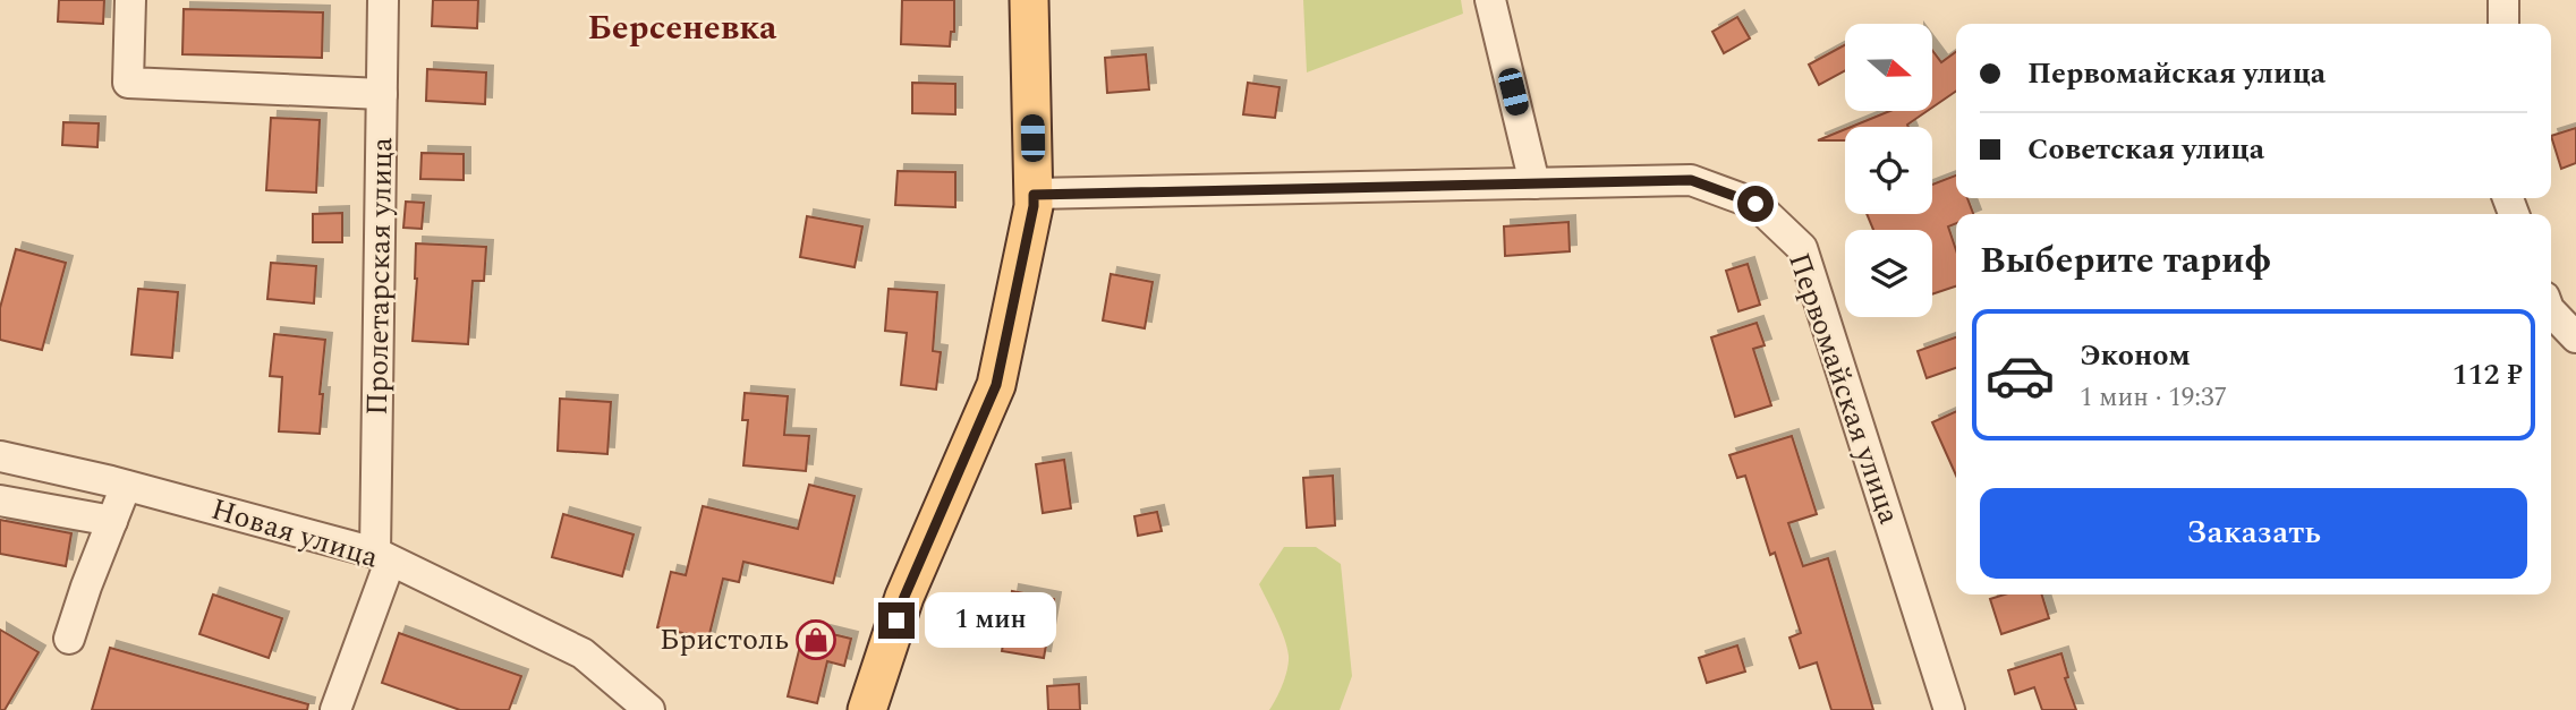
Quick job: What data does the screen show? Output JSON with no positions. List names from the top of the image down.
{
  "streets": {
    "street": ["Пролетарская улица", "Первомайская улица", "Новая улица"]
  },
  "crossings": [
    ["Пролетарская улица", "Новая улица"]
  ],
  "districts": ["Берсеневка"],
  "places": {
    "shop": ["Бристоль"]
  },
  "north": "right",
  "page": {
    "banner": ["Первомайская улица", "Советская улица"],
    "heading": "Выберите тариф",
    "list": [
      {
        "name": "Эконом",
        "note": "1 мин · 19:37",
        "value": "112 ₽"
      }
    ],
    "buttons": "Заказать",
    "bubble": "1 мин"
  }
}
